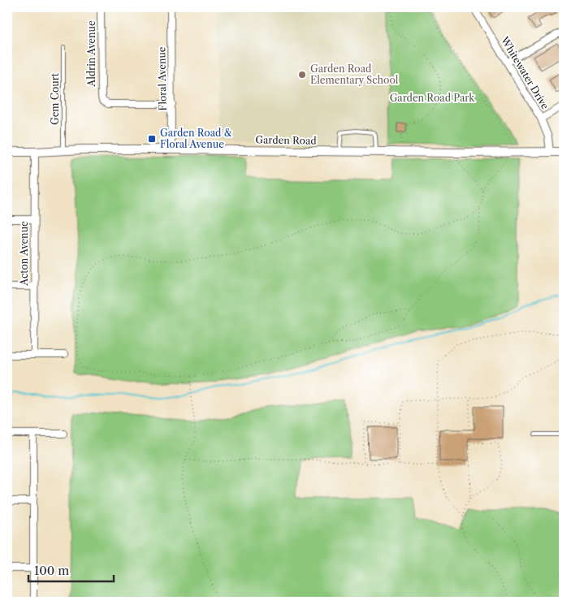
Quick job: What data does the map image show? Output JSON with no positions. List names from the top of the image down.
{
  "streets": {
    "street": [
      "Aldrin Avenue",
      "Whitewater Drive",
      "Floral Avenue",
      "Garden Road",
      "Acton Avenue"
    ],
    "lane": ["Gem Court"]
  },
  "crossings": [
    ["Aldrin Avenue", "Floral Avenue"],
    ["Whitewater Drive", "Garden Road"],
    ["Floral Avenue", "Garden Road"],
    ["Gem Court", "Garden Road"],
    ["Garden Road", "Acton Avenue"]
  ],
  "parks": ["Garden Road Park"],
  "places": {
    "other": ["Garden Road Elementary School"],
    "transit": ["Garden Road & Floral Avenue"]
  },
  "scale_bar": "100 m"
}
